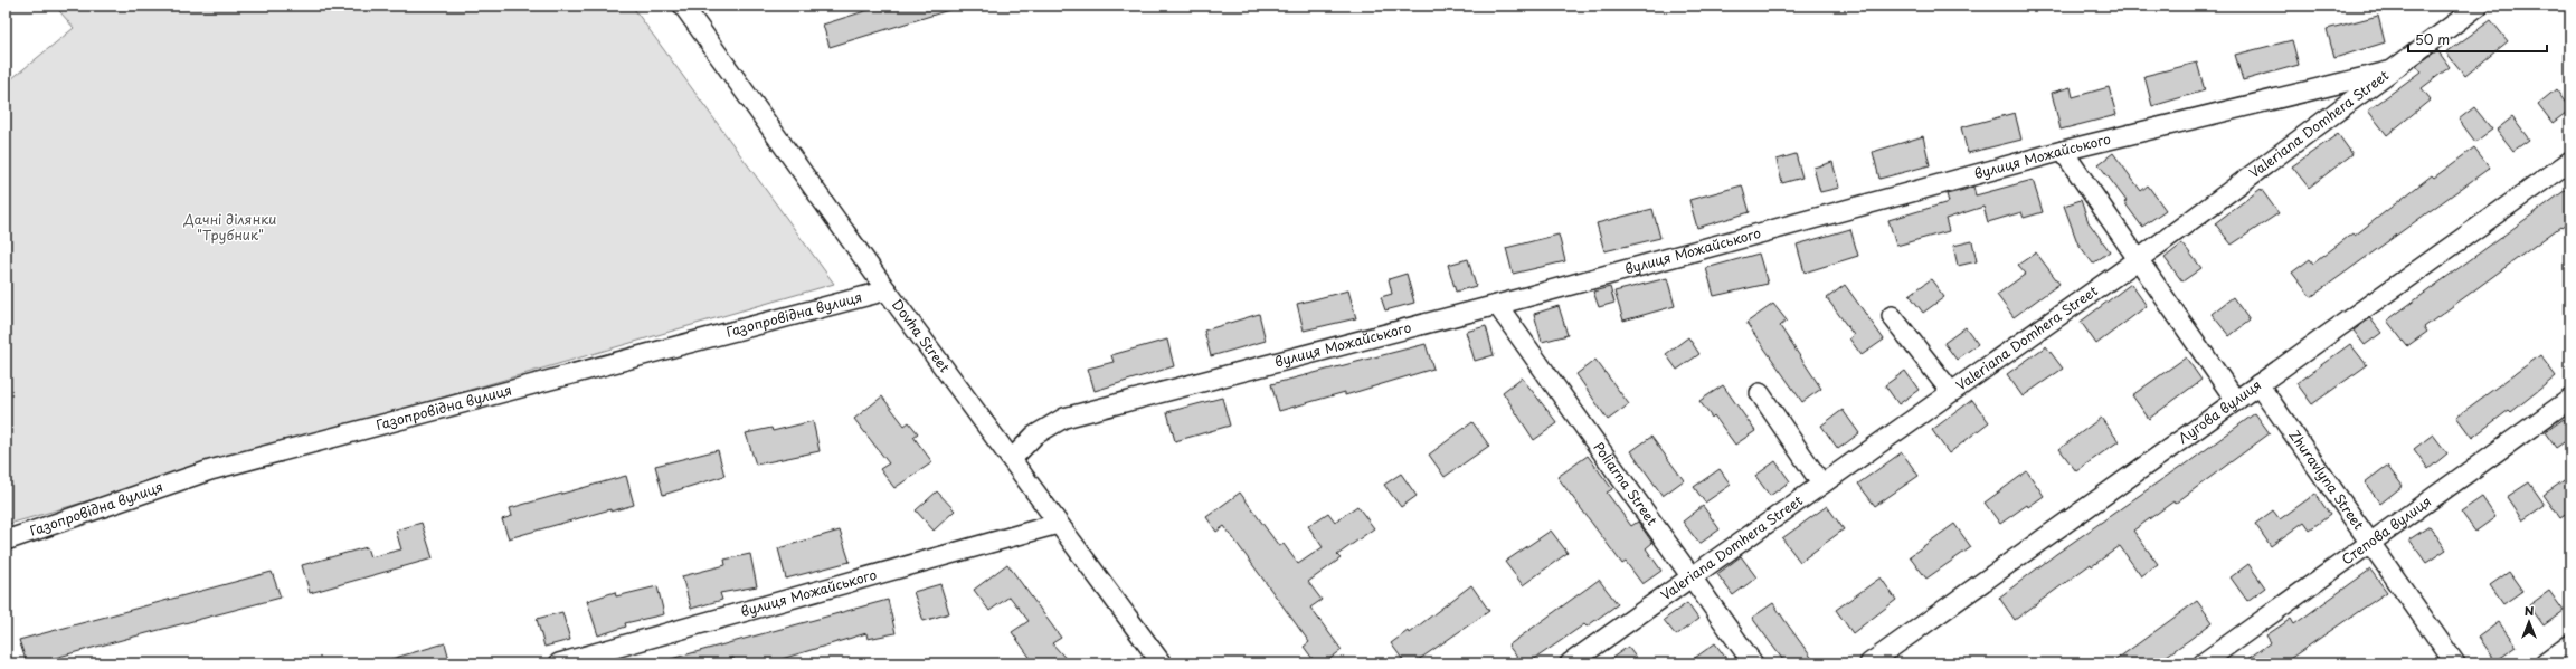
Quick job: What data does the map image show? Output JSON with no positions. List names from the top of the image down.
{
  "streets": {
    "street": [
      "Valeriana Domhera Street",
      "вулиця Можайського",
      "Газопровідна вулиця",
      "Dovha Street",
      "Лугова вулиця",
      "Zhuravlyna Street",
      "Poliarna Street",
      "Степова вулиця"
    ]
  },
  "crossings": [
    ["Valeriana Domhera Street", "вулиця Можайського"],
    ["Valeriana Domhera Street", "Poliarna Street"],
    ["вулиця Можайського", "Dovha Street"],
    ["вулиця Можайського", "Poliarna Street"],
    ["Газопровідна вулиця", "Dovha Street"],
    ["Лугова вулиця", "Zhuravlyna Street"],
    ["Zhuravlyna Street", "Степова вулиця"]
  ],
  "parks": ["Дачні ділянки \"Трубник\""],
  "scale_bar": "50 m",
  "north": "top"
}
